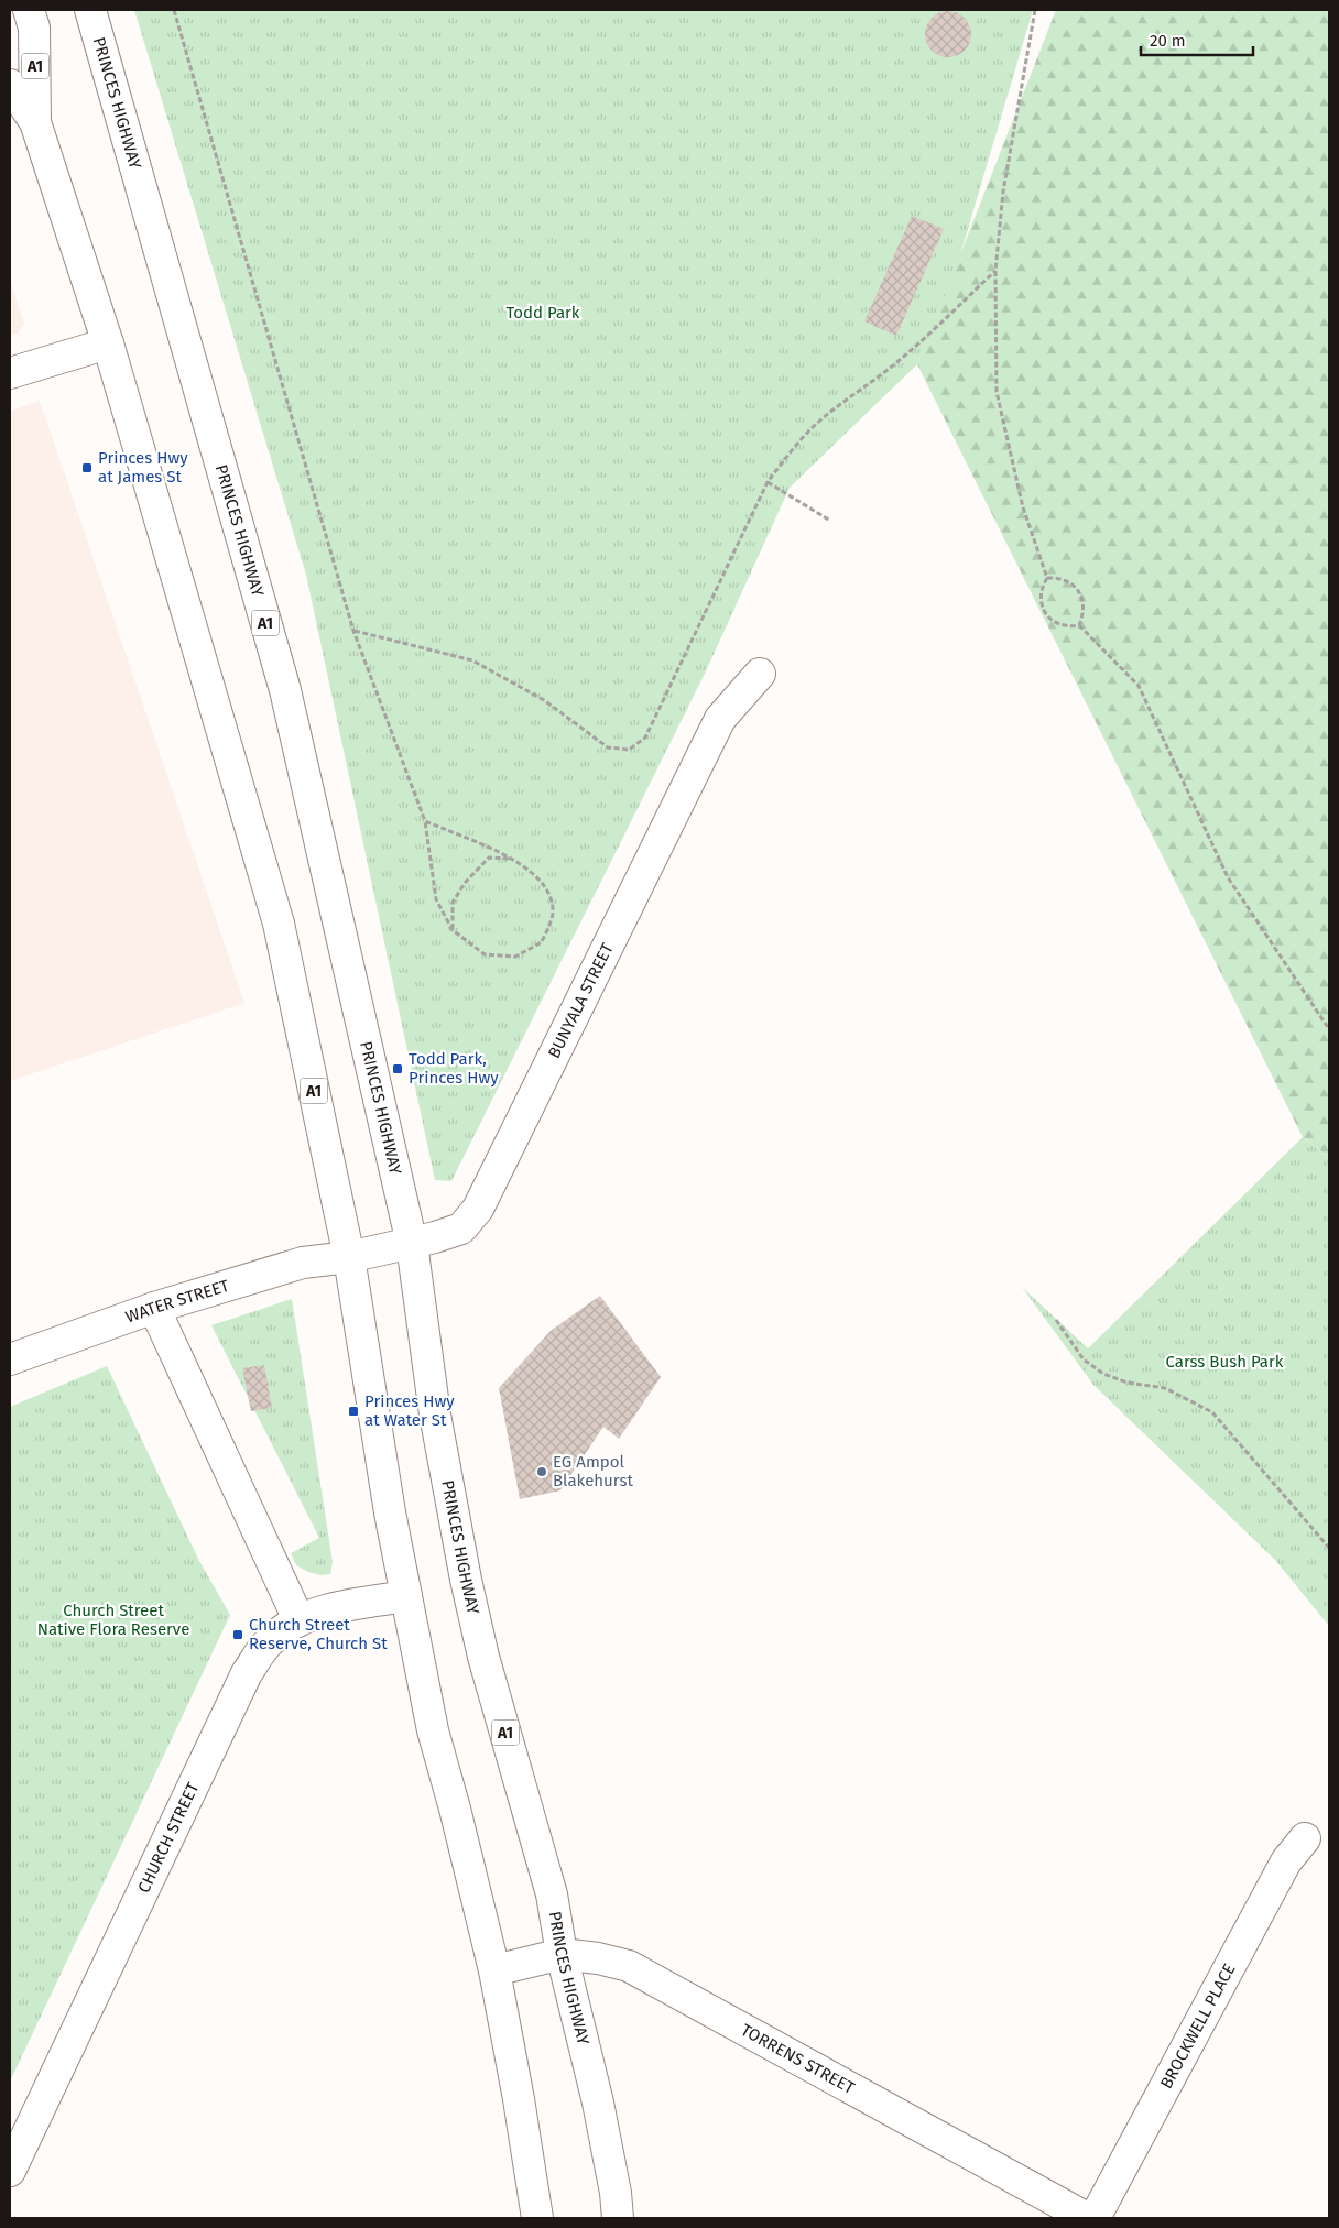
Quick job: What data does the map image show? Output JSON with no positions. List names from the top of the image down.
{
  "streets": {
    "main road": [
      "A1",
      "PRINCES HIGHWAY",
      "BUNYALA STREET",
      "WATER STREET",
      "CHURCH STREET",
      "BROCKWELL PLACE",
      "TORRENS STREET"
    ]
  },
  "crossings": [
    ["A1", "BUNYALA STREET"],
    ["A1", "WATER STREET"],
    ["A1", "CHURCH STREET"],
    ["A1", "TORRENS STREET"],
    ["PRINCES HIGHWAY", "BUNYALA STREET"],
    ["PRINCES HIGHWAY", "TORRENS STREET"],
    ["BUNYALA STREET", "WATER STREET"]
  ],
  "parks": ["Todd Park", "Carss Bush Park", "Church Street Native Flora Reserve"],
  "places": {
    "transit": [
      "Princes Hwy at James St",
      "Todd Park, Princes Hwy",
      "Princes Hwy at Water St",
      "Church Street Reserve, Church St"
    ],
    "other": ["EG Ampol Blakehurst"]
  },
  "scale_bar": "20 m"
}
